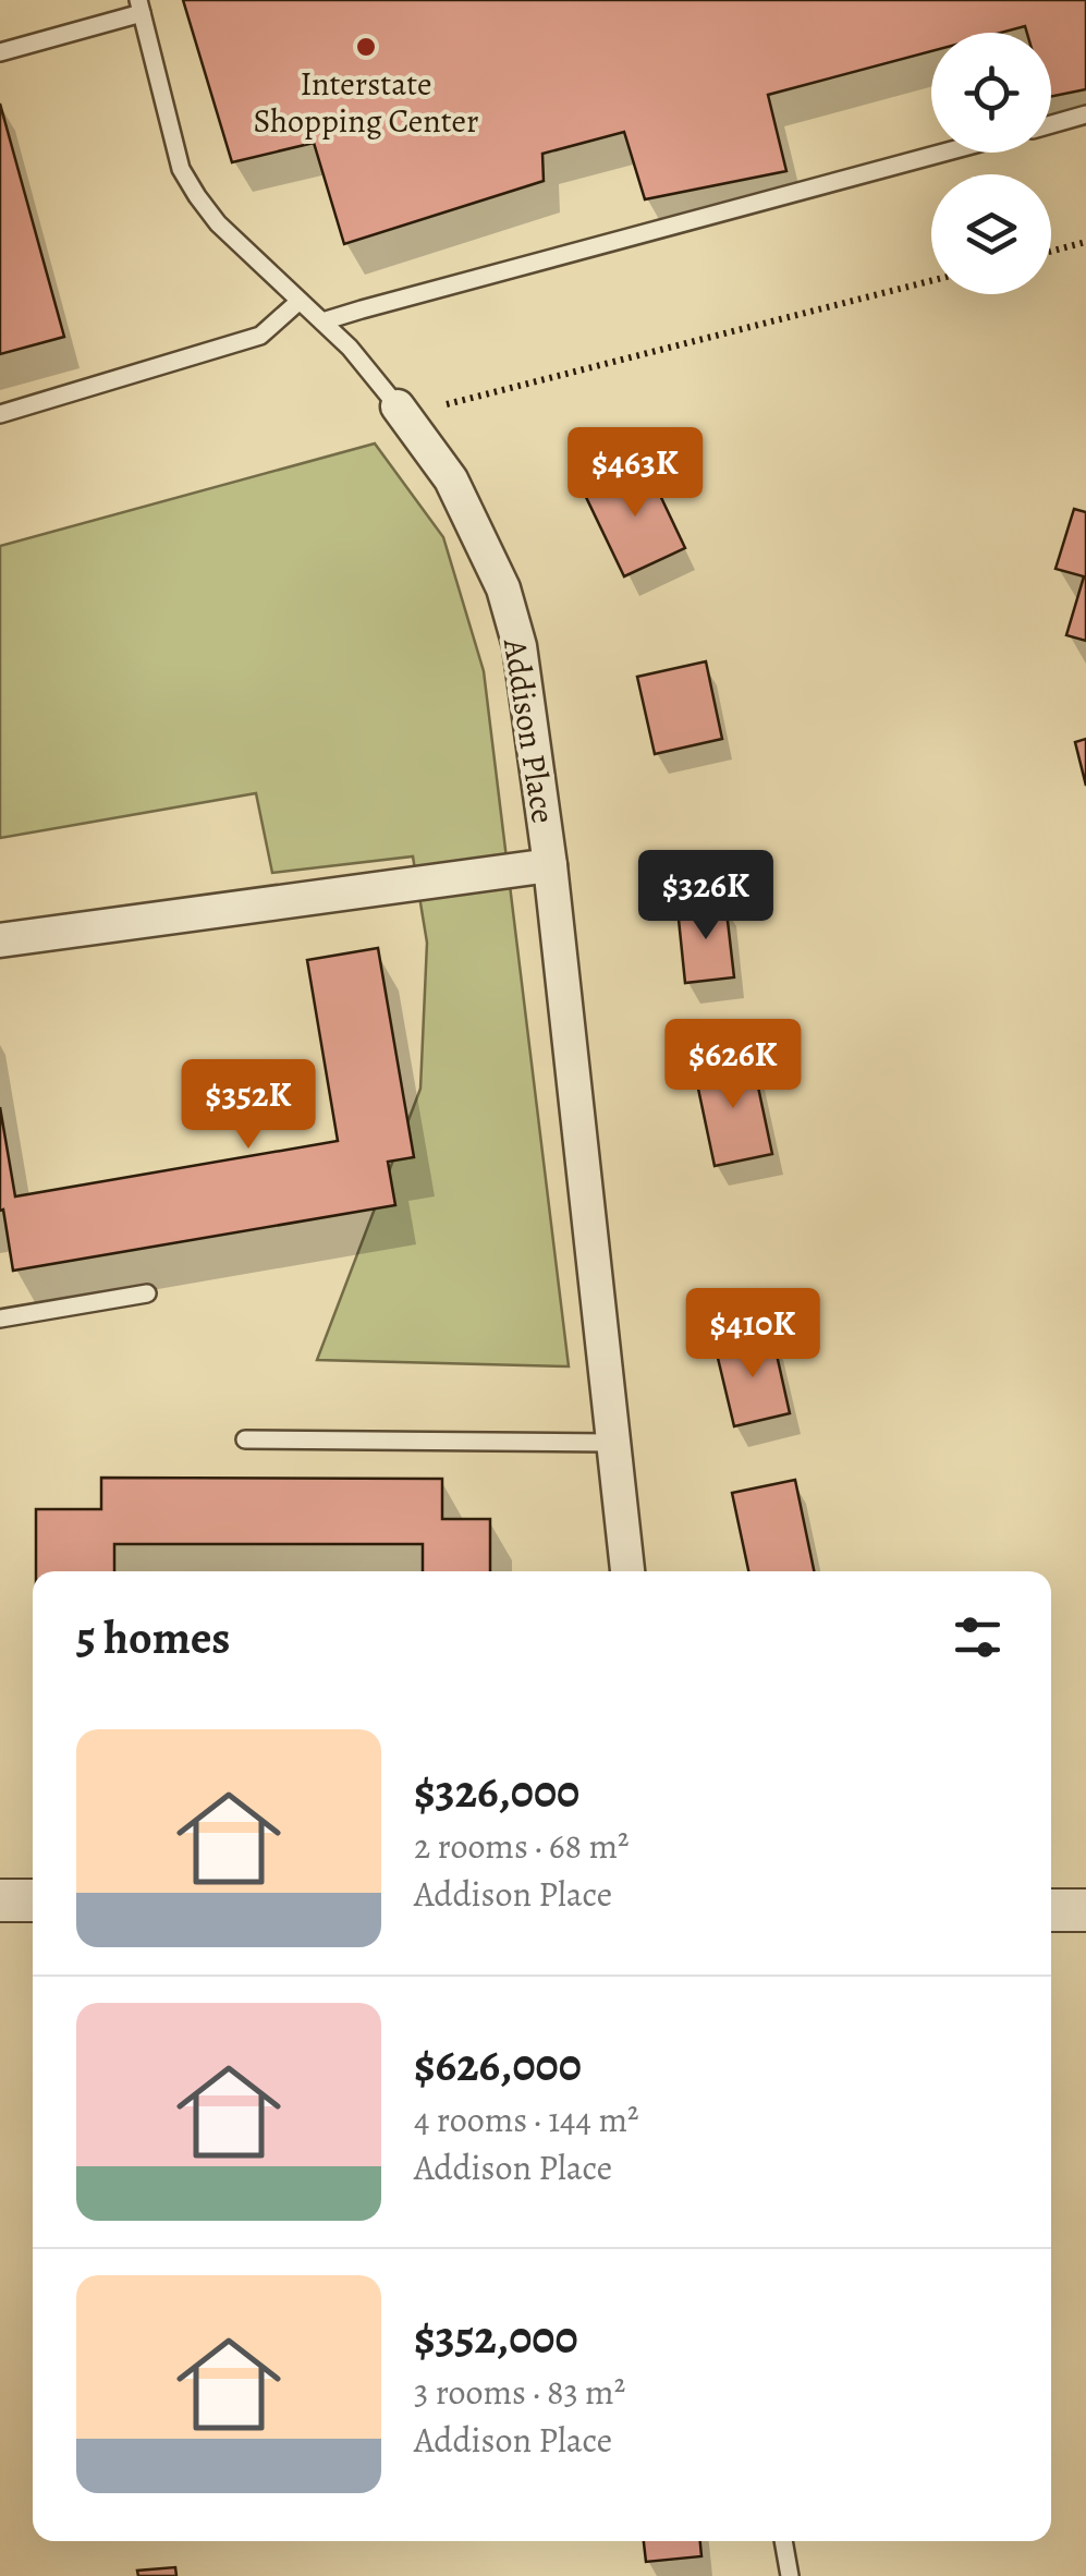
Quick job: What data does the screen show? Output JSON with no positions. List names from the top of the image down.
{
  "streets": {
    "street": ["Addison Place"]
  },
  "places": ["Interstate Shopping Center"],
  "page": {
    "price": [
      "$463K",
      "$326K",
      "$626K",
      "$352K",
      "$410K"
    ],
    "heading": "5 homes",
    "list": [
      {
        "name": "$326,000",
        "note": "2 rooms · 68 m² · Addison Place"
      },
      {
        "name": "$626,000",
        "note": "4 rooms · 144 m² · Addison Place"
      },
      {
        "name": "$352,000",
        "note": "3 rooms · 83 m² · Addison Place"
      }
    ]
  }
}
